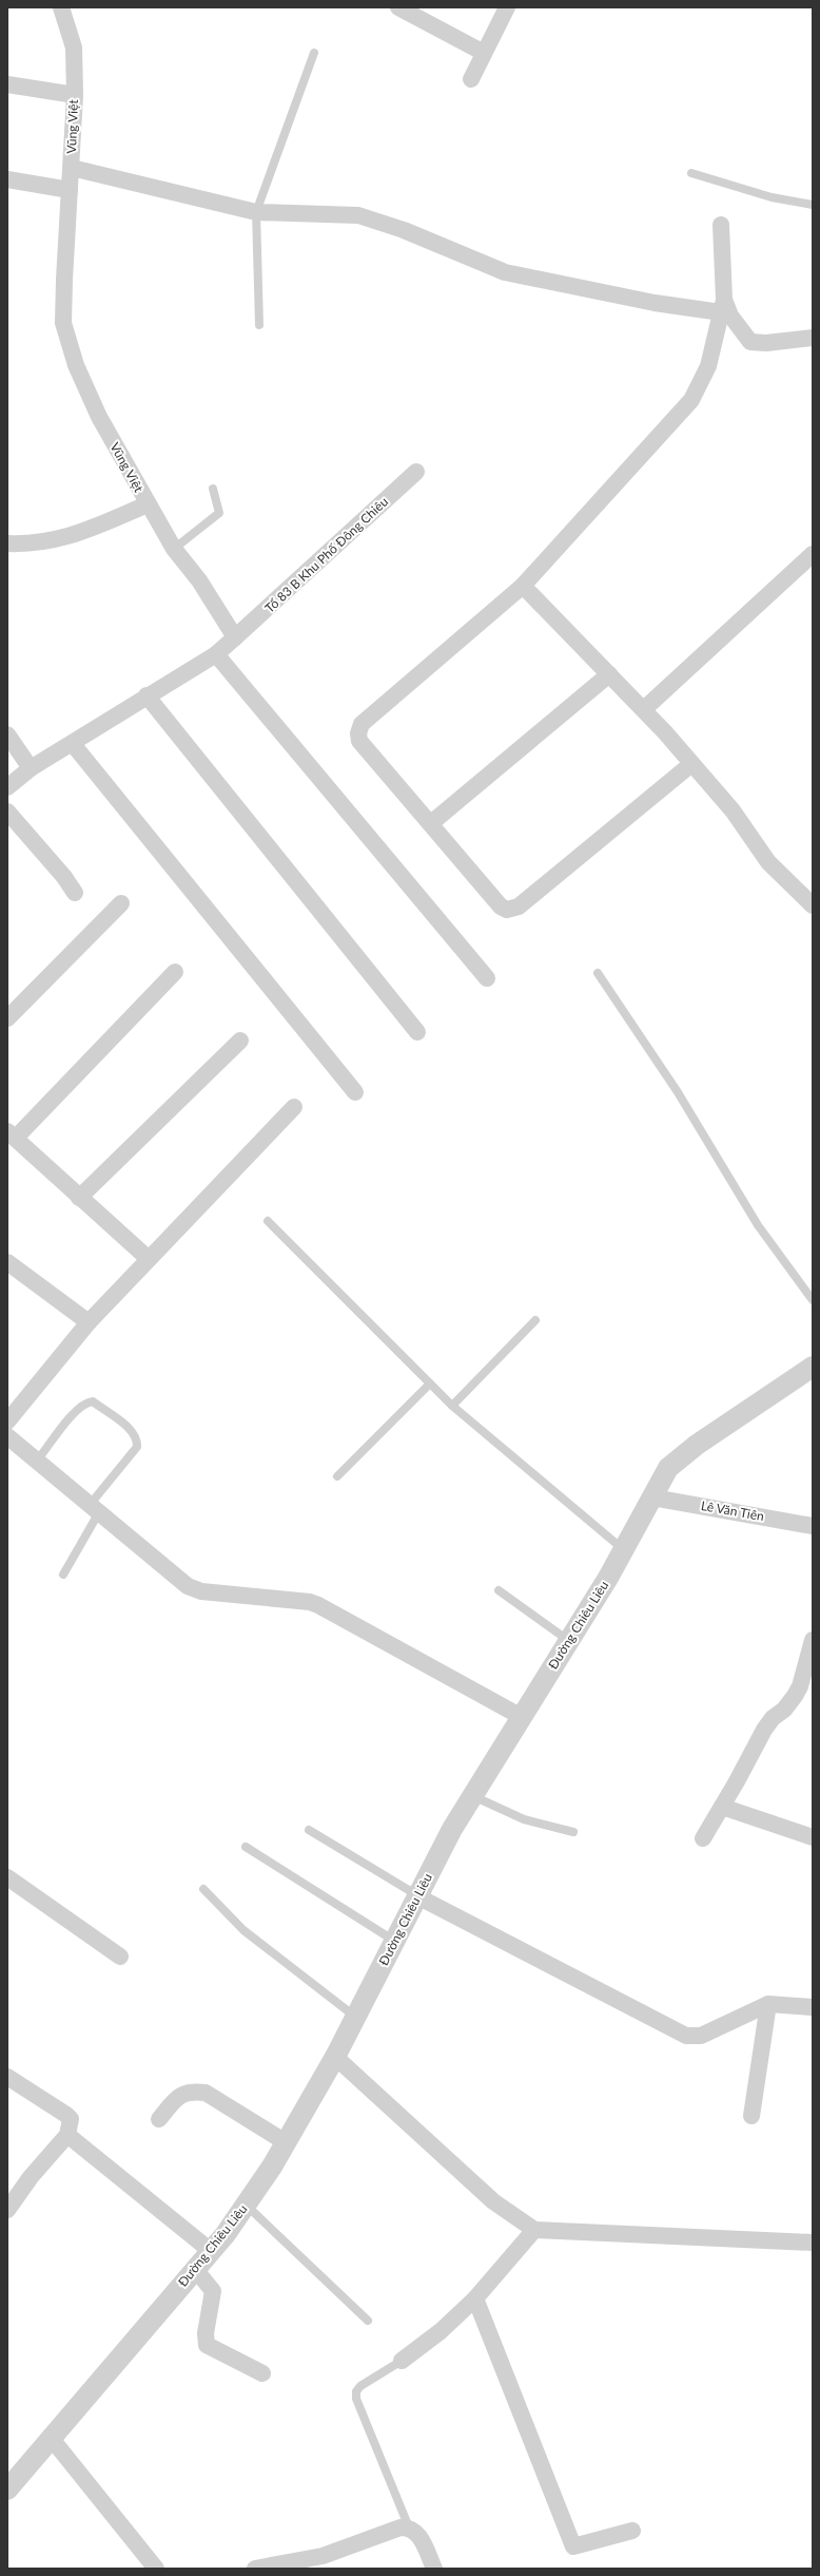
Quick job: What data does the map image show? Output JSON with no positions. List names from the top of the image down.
{
  "streets": {
    "street": [
      "Vũng Việt",
      "Tổ 83 B Khu Phố Đông Chiêu",
      "Lê Văn Tiên",
      "Đường Chiêu Liêu"
    ]
  },
  "crossings": [
    ["Vũng Việt", "Tổ 83 B Khu Phố Đông Chiêu"],
    ["Lê Văn Tiên", "Đường Chiêu Liêu"]
  ]
}
